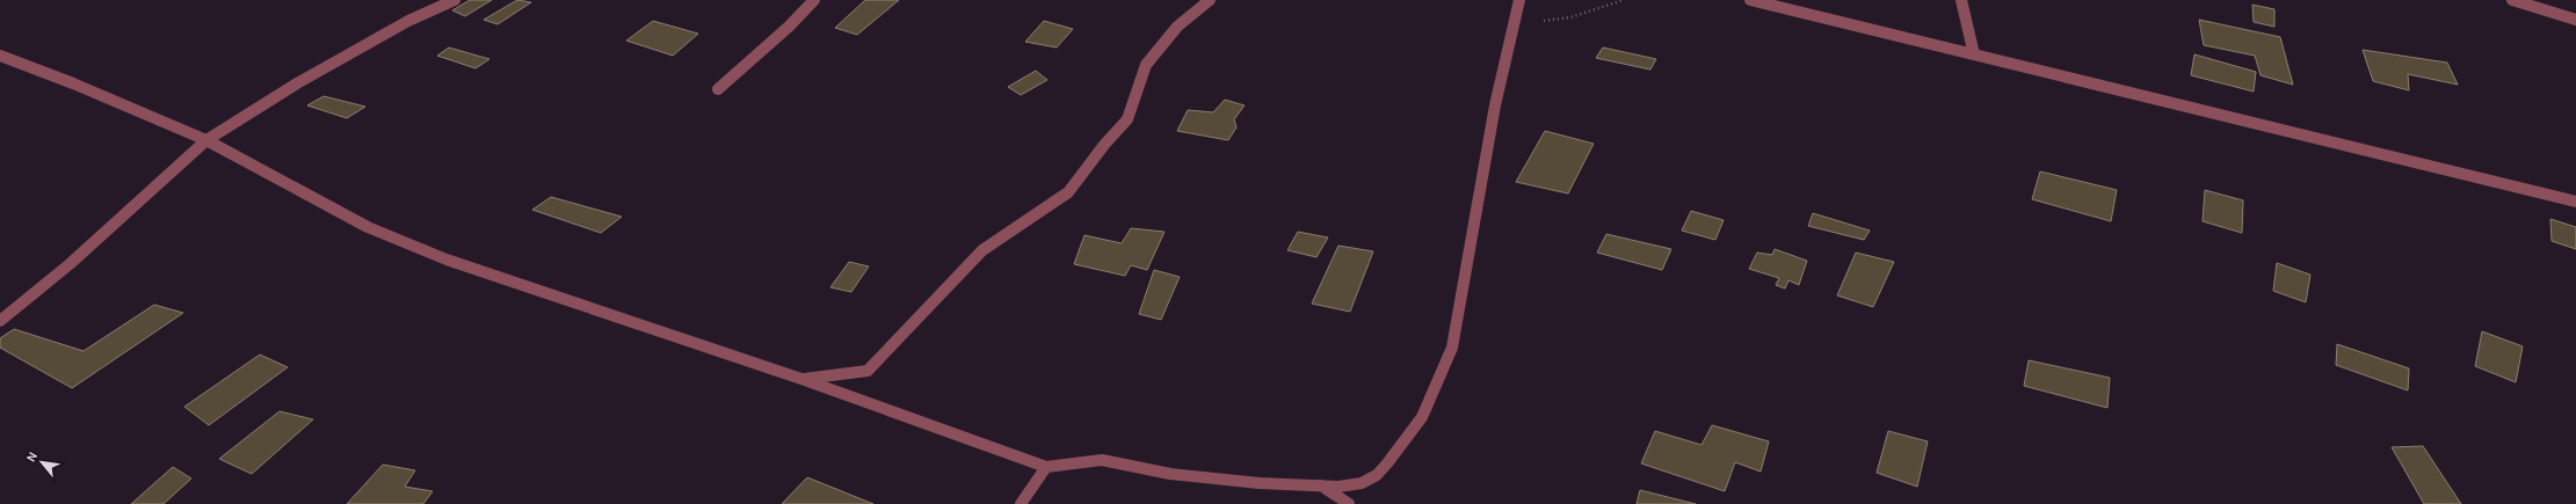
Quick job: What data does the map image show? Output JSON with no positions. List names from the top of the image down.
{
  "north": "top left"
}
